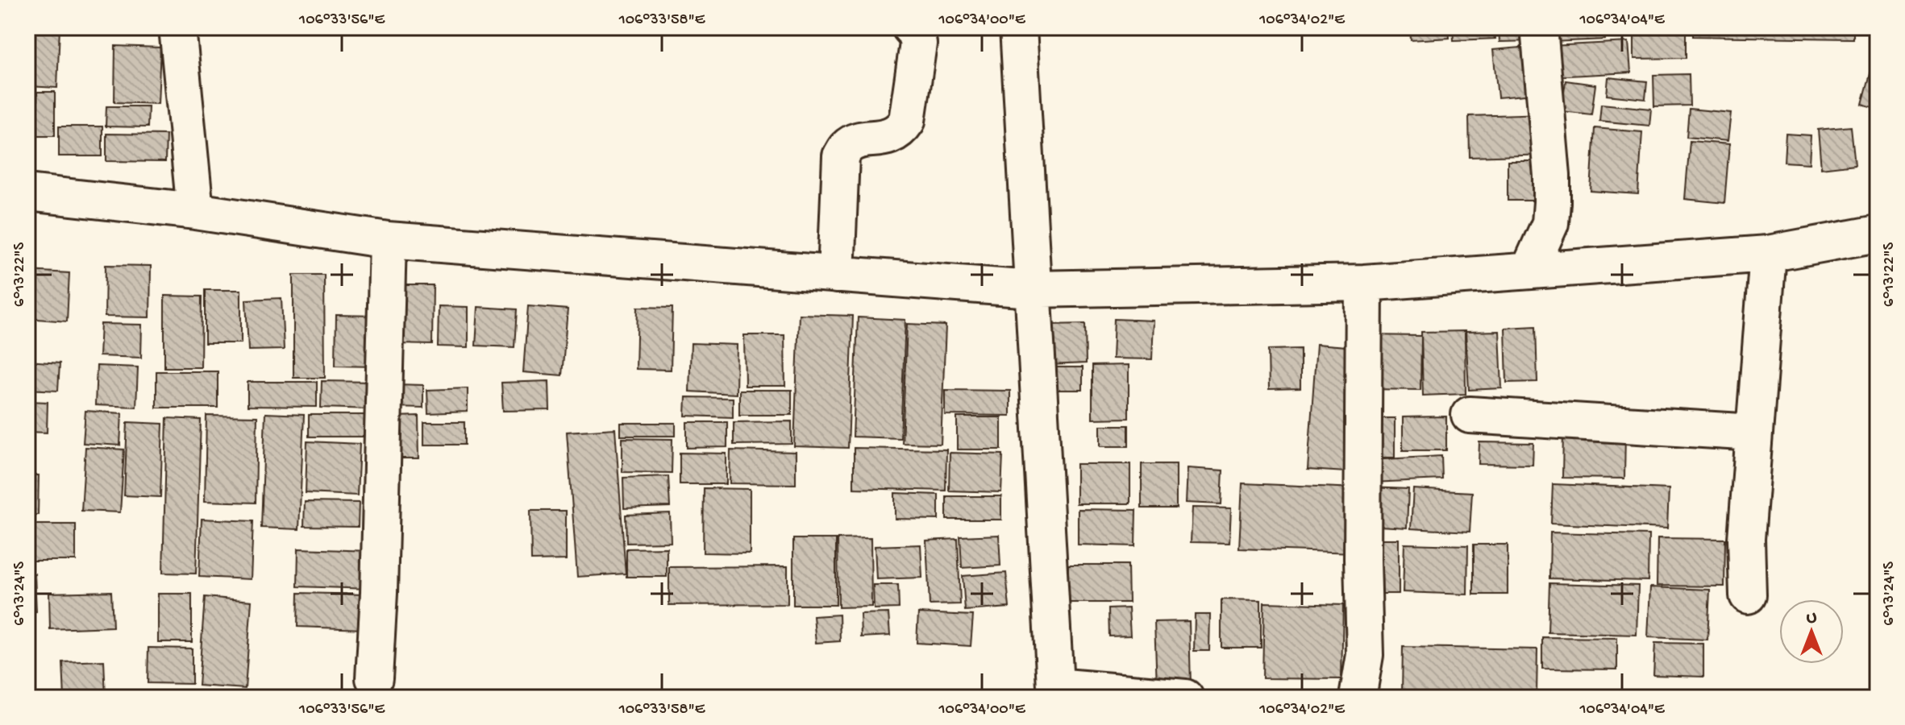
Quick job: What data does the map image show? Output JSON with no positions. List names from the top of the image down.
{
  "north": "top",
  "coordinates": [
    "106°33'56\"E",
    "106°33'58\"E",
    "106°34'00\"E",
    "106°34'02\"E",
    "106°34'04\"E",
    "6°13'22\"S",
    "6°13'24\"S"
  ]
}
